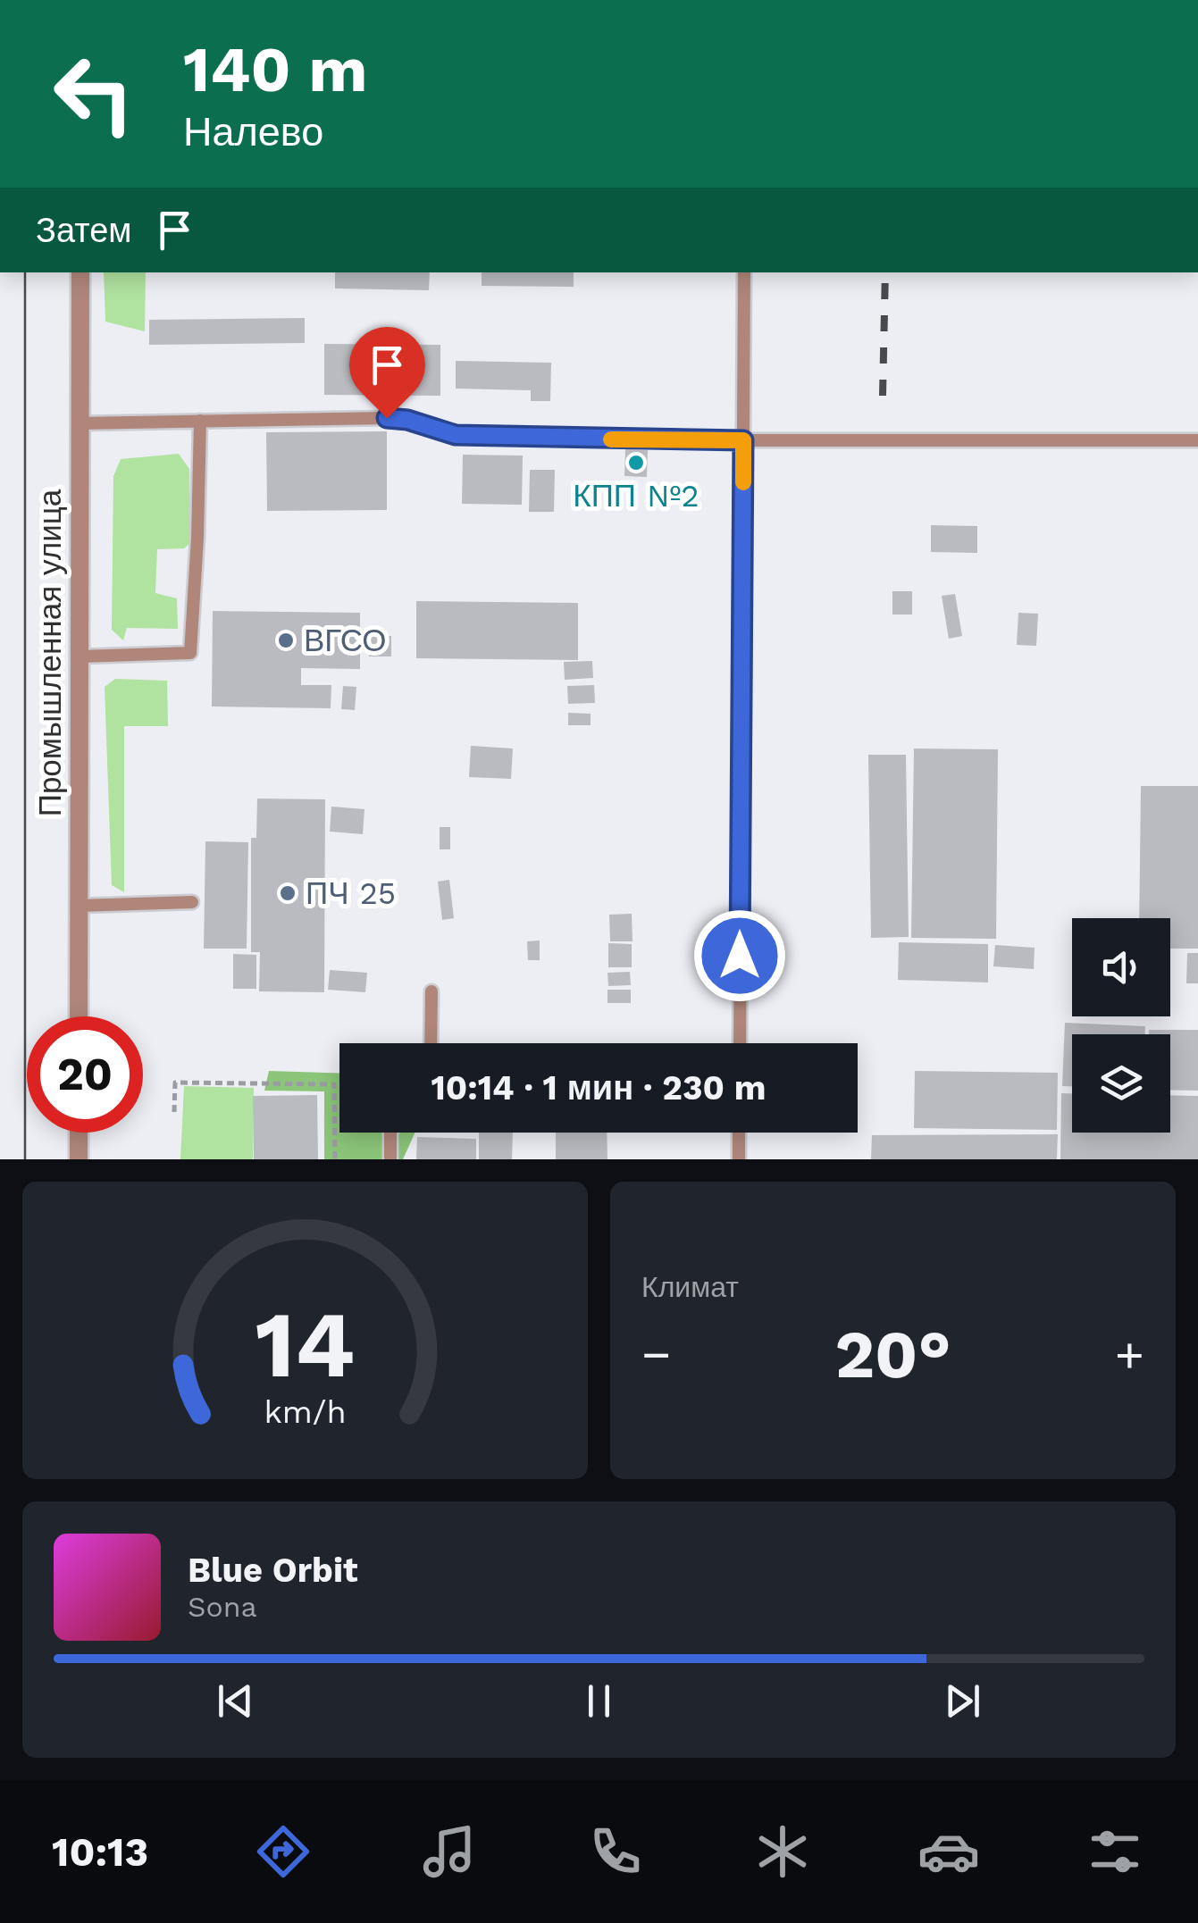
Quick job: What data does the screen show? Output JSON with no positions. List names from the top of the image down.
{
  "streets": {
    "street": ["Промышленная улица"]
  },
  "places": ["КПП №2", "ВГСО", "ПЧ 25"],
  "page": {
    "turn": ["140 m", "Налево"],
    "then": "Затем",
    "limit": "20",
    "trip": "10:14 · 1 мин · 230 m",
    "tile": "Климат",
    "heat": ["−", "20°", "+"],
    "song": ["Blue Orbit", "Sona"],
    "tabs": "10:13",
    "gauge": ["14", "km/h"]
  }
}
